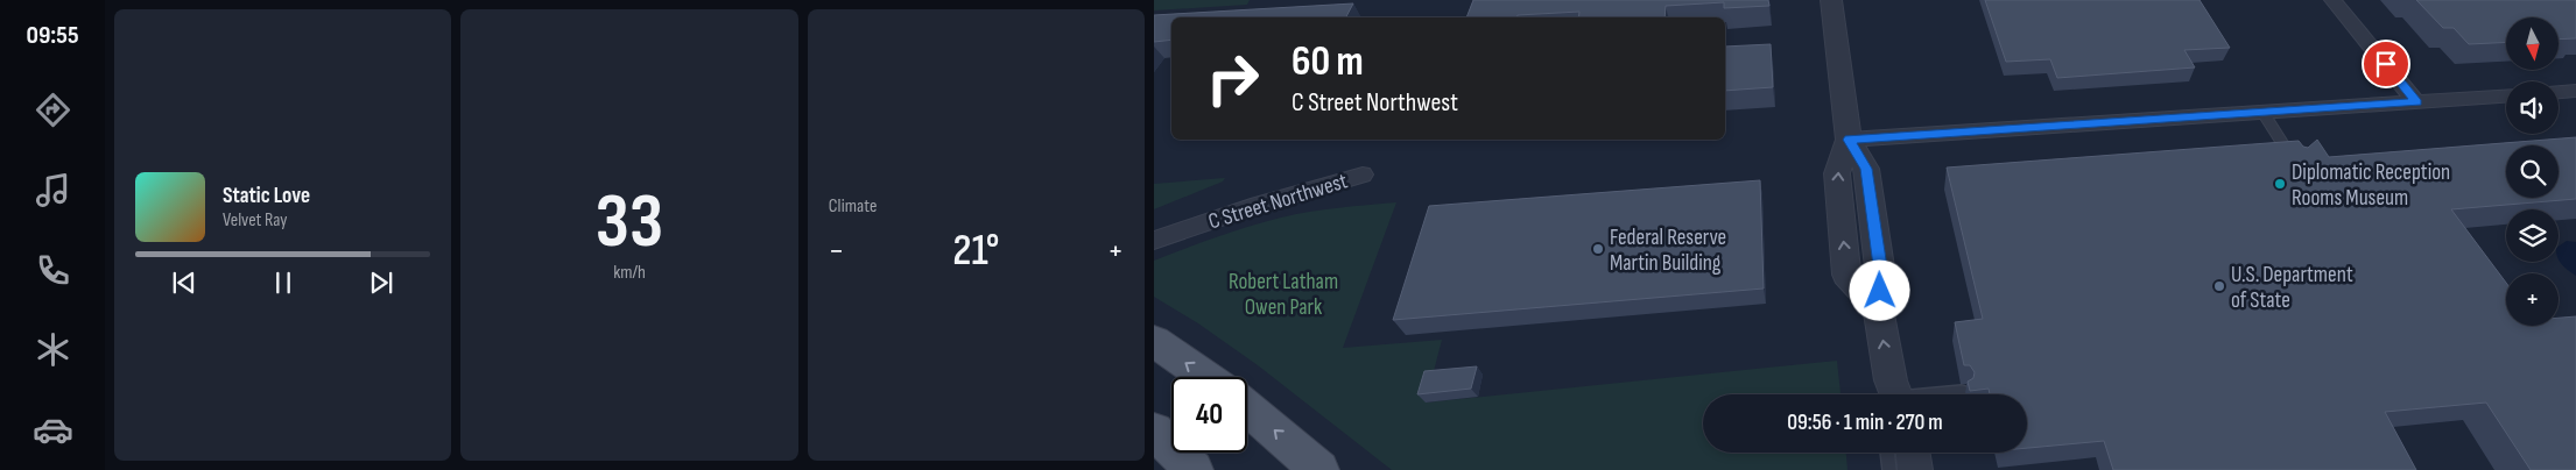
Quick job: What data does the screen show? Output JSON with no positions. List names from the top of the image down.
{
  "streets": {
    "street": ["C Street Northwest"]
  },
  "parks": ["Robert Latham Owen Park"],
  "places": ["Diplomatic Reception Rooms Museum", "Federal Reserve Martin Building", "U.S. Department of State"],
  "north": "bottom",
  "page": {
    "tabs": "09:55",
    "tile": [
      ["33", "km/h"],
      "Climate"
    ],
    "map_buttons": "+",
    "turn": ["60 m", "C Street Northwest"],
    "song": ["Static Love", "Velvet Ray"],
    "heat": ["−", "21°", "+"],
    "limit": "40",
    "trip": "09:56 · 1 min · 270 m"
  }
}
